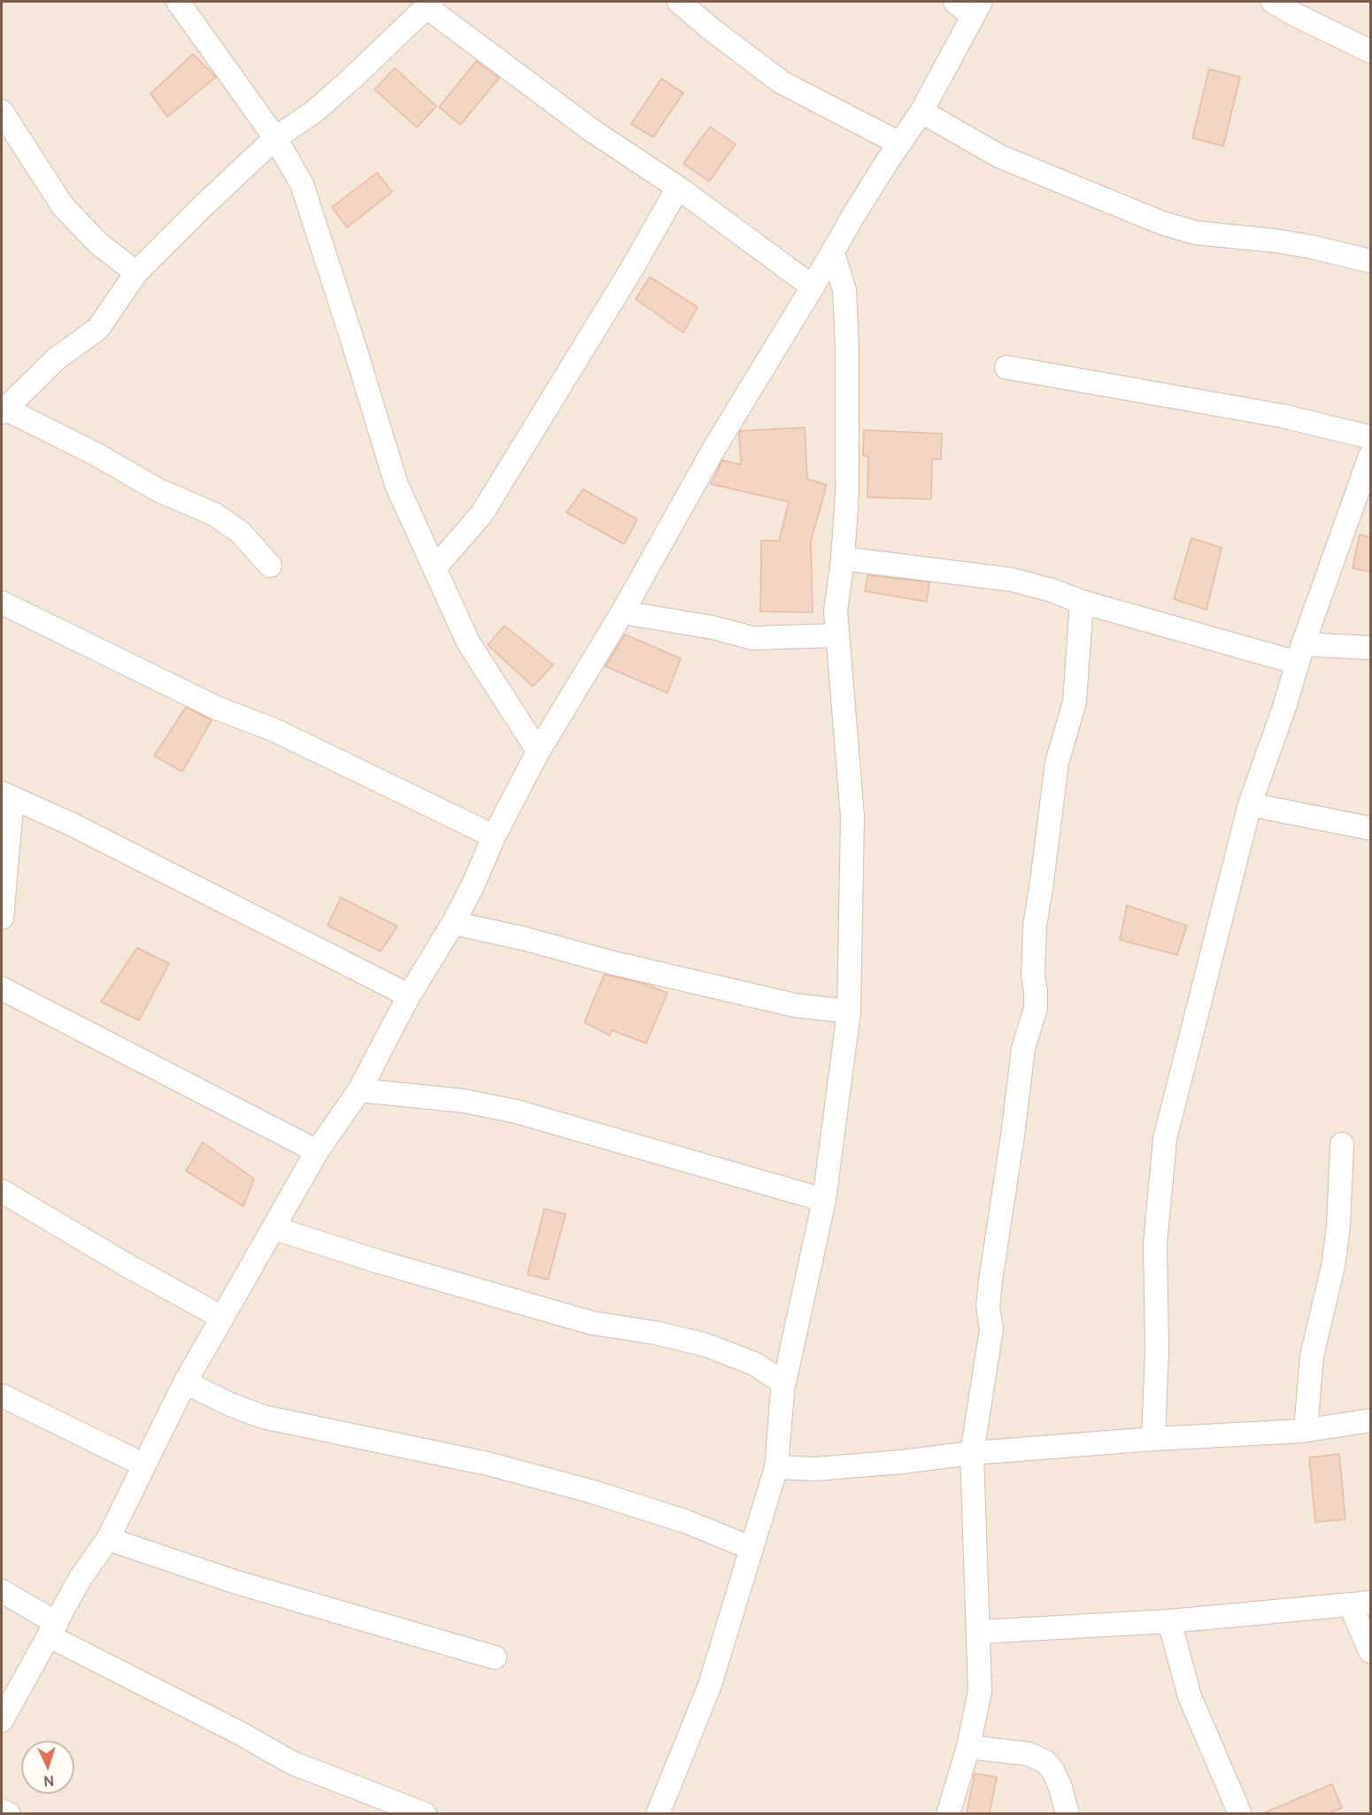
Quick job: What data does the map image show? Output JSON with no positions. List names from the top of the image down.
{
  "north": "bottom"
}
